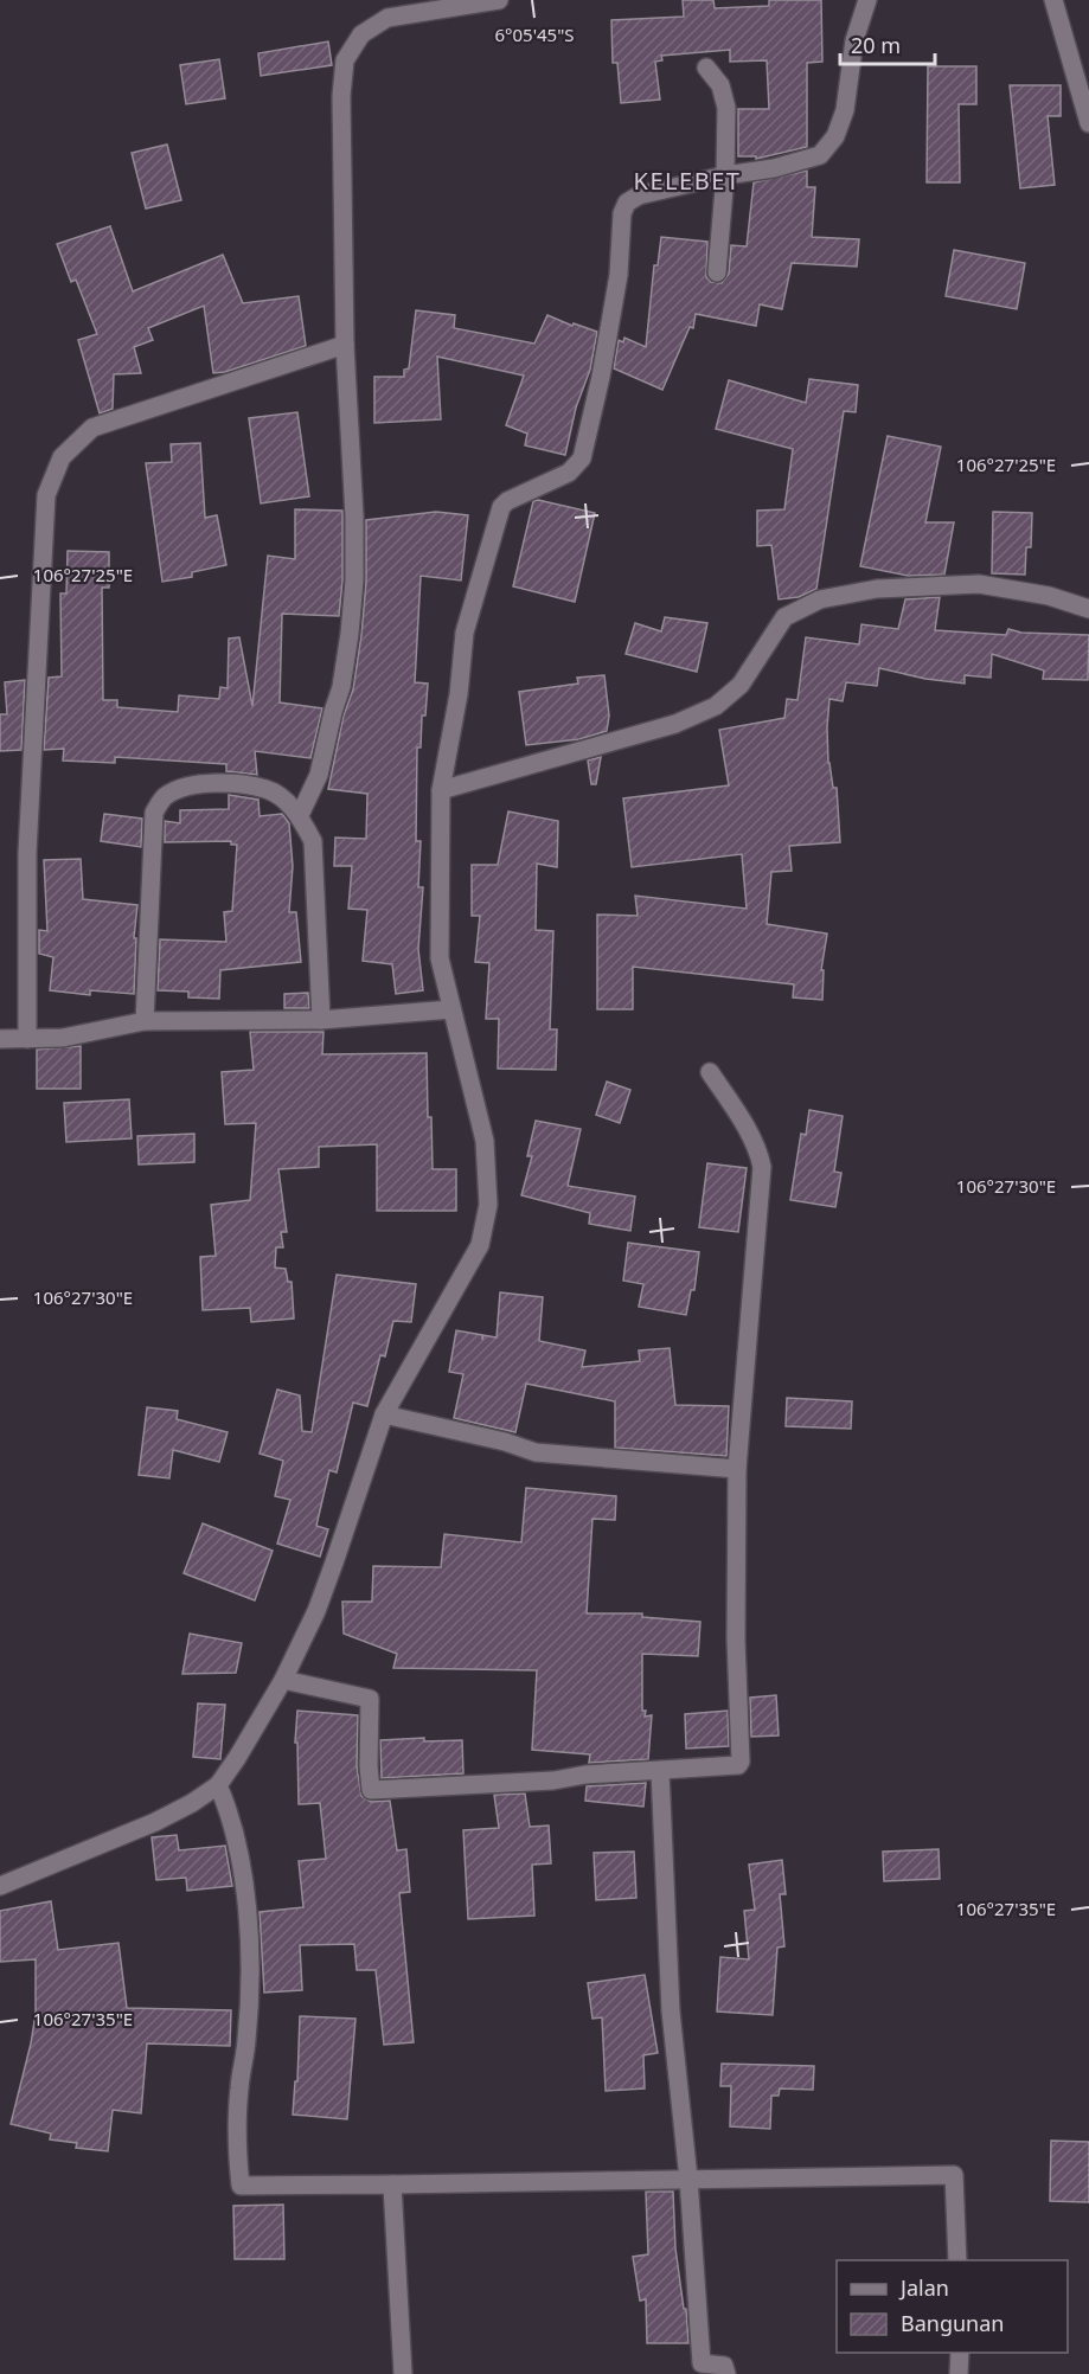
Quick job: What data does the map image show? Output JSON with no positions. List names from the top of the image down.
{
  "districts": ["KELEBET"],
  "legend": ["Jalan", "Bangunan"],
  "scale_bar": "20 m",
  "coordinates": [
    "6°05'45\"S",
    "106°27'25\"E",
    "106°27'30\"E",
    "106°27'35\"E"
  ]
}
